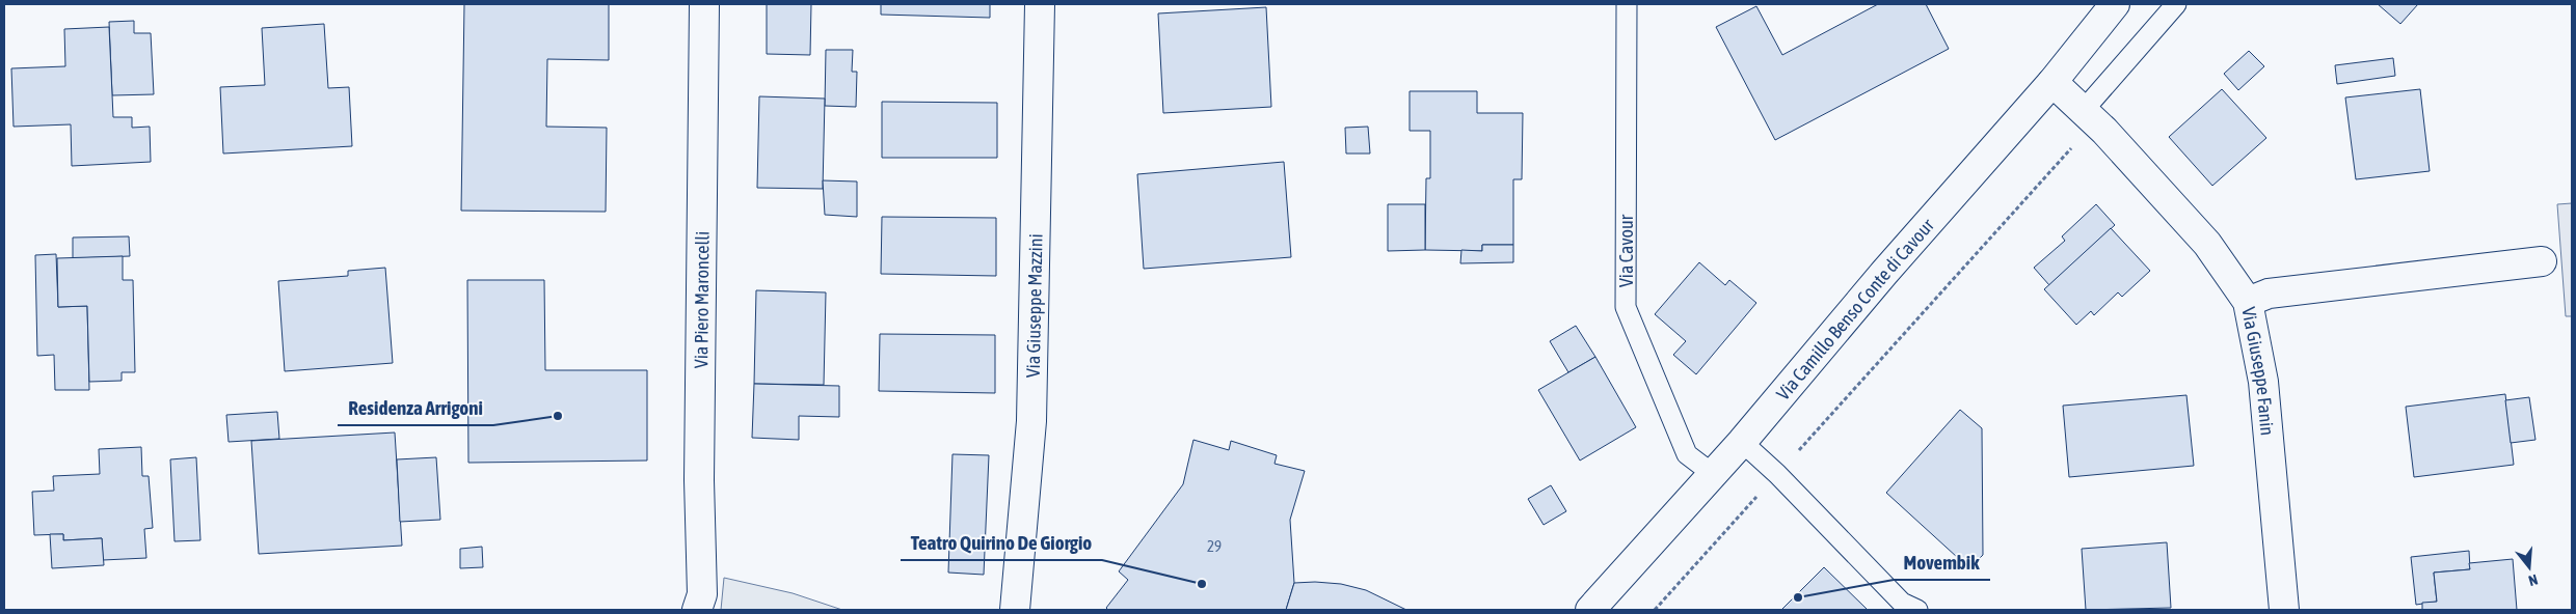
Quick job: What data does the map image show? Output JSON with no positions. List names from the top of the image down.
{
  "streets": {
    "street": [
      "Via Piero Maroncelli",
      "Via Giuseppe Mazzini",
      "Via Camillo Benso Conte di Cavour",
      "Via Giuseppe Fanin"
    ],
    "lane": ["Via Cavour"]
  },
  "crossings": [
    ["Via Cavour", "Via Camillo Benso Conte di Cavour"],
    ["Via Camillo Benso Conte di Cavour", "Via Giuseppe Fanin"]
  ],
  "places": ["Residenza Arrigoni", "Teatro Quirino De Giorgio", "Movembik"],
  "house_numbers": ["29"],
  "north": "bottom"
}
